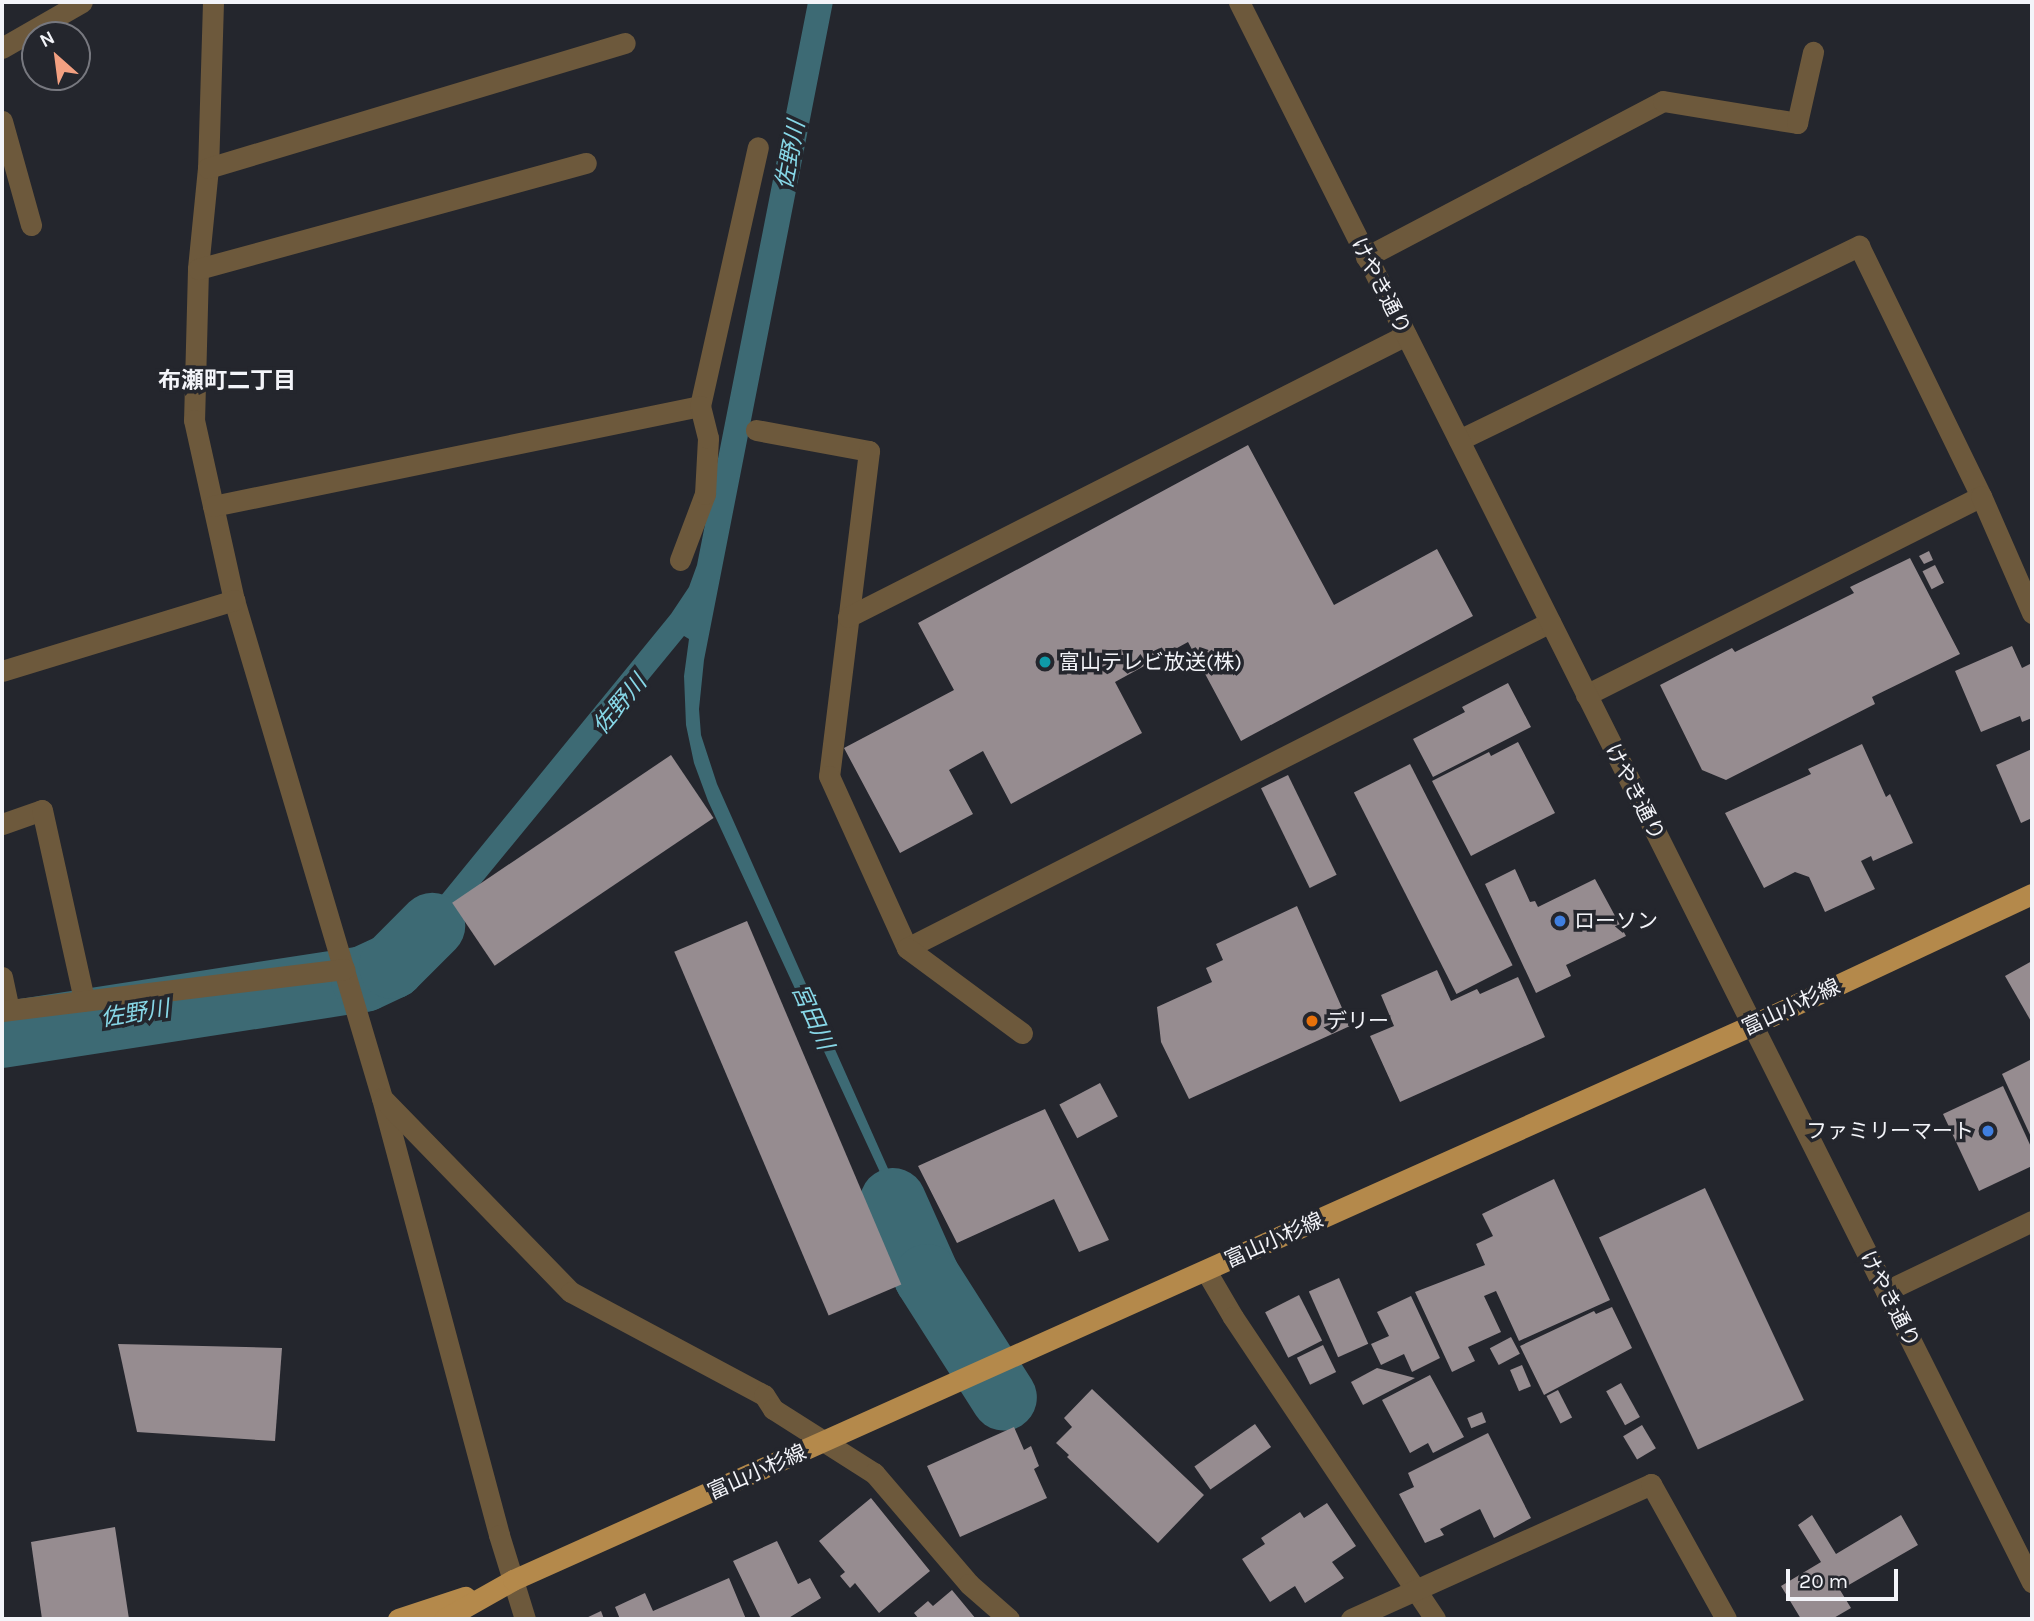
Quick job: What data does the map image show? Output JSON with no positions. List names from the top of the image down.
{
  "streets": {
    "main road": ["富山小杉線"],
    "street": ["けやき通り"]
  },
  "crossings": [
    ["けやき通り", "富山小杉線"]
  ],
  "districts": ["布瀬町二丁目"],
  "water": ["佐野川", "宮田川"],
  "places": [
    "富山テレビ放送(株)",
    "ローソン",
    "デリー",
    "ファミリーマート"
  ],
  "scale_bar": "20 m",
  "north": "top left"
}
